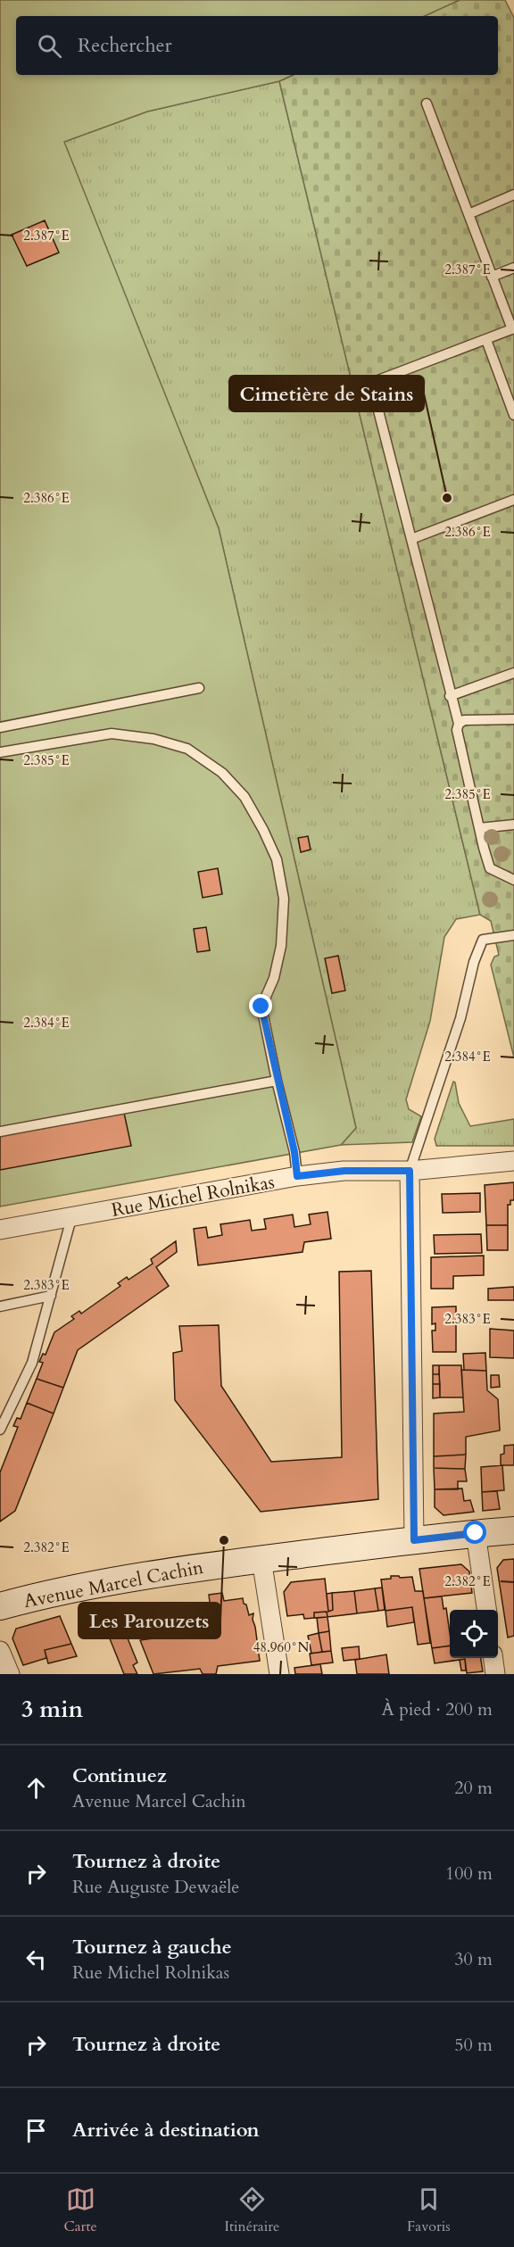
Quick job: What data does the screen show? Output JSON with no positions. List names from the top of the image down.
{
  "streets": {
    "main road": ["Avenue Marcel Cachin"],
    "street": ["Rue Michel Rolnikas"]
  },
  "places": ["Cimetière de Stains", "Les Parouzets"],
  "page": {
    "search": "Rechercher",
    "heading": ["3 min", "À pied · 200 m"],
    "list": [
      ["Continuez", "Avenue Marcel Cachin", "20 m"],
      ["Tournez à droite", "Rue Auguste Dewaële", "100 m"],
      ["Tournez à gauche", "Rue Michel Rolnikas", "30 m"],
      ["Tournez à droite", "50 m"],
      "Arrivée à destination"
    ],
    "nav": ["Carte", "Itinéraire", "Favoris"]
  },
  "coordinates": [
    "2.387°E",
    "2.386°E",
    "2.385°E",
    "2.384°E",
    "2.383°E",
    "2.382°E",
    "48.960°N"
  ]
}
